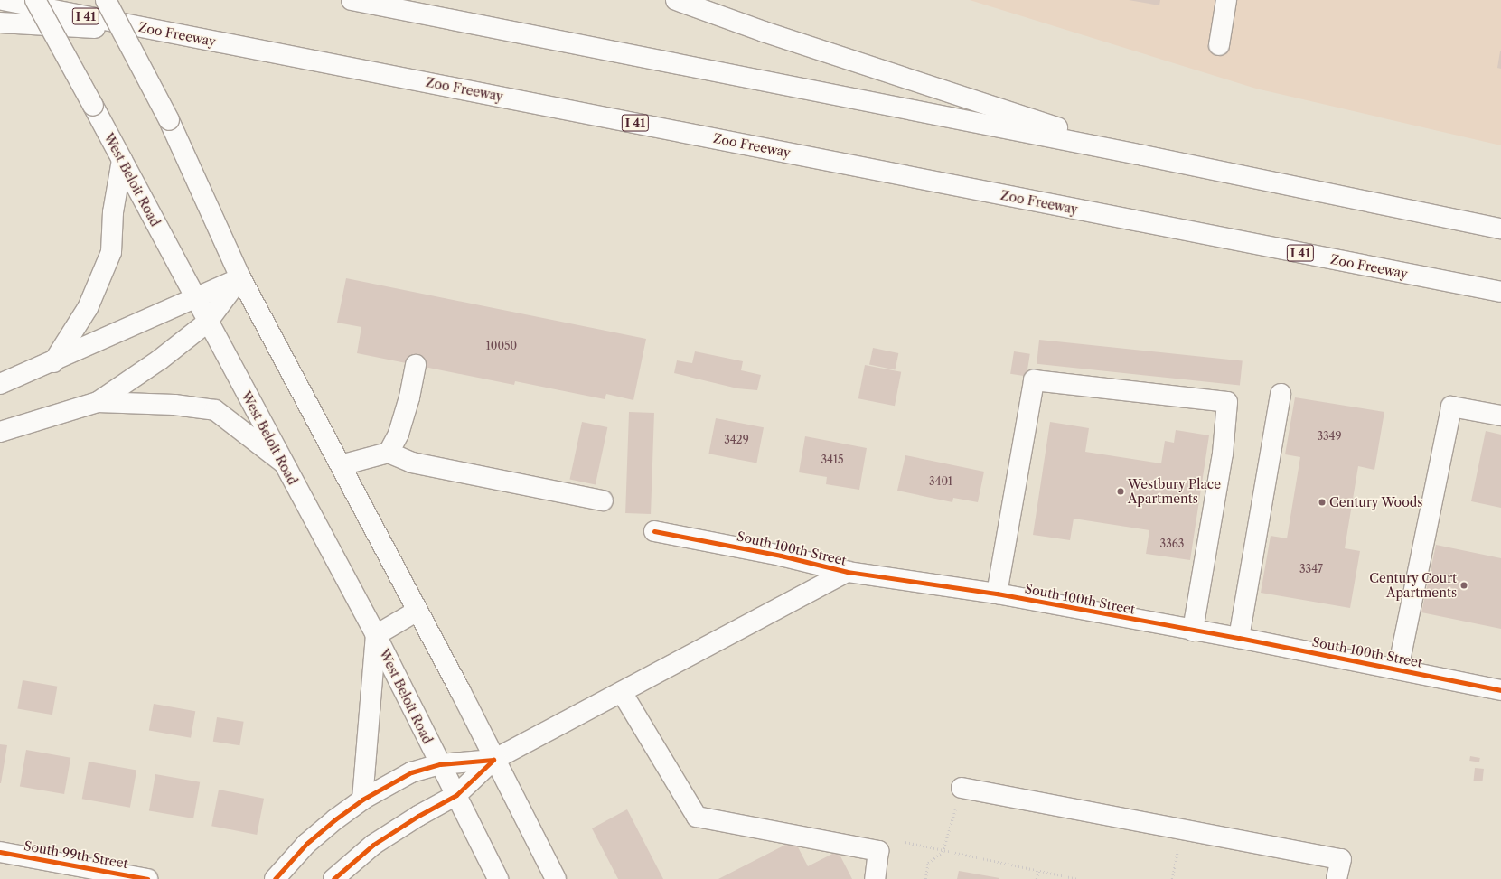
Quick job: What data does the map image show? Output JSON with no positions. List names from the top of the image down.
{
  "streets": {
    "main road": [
      "I 41",
      "Zoo Freeway",
      "West Beloit Road",
      "South 100th Street",
      "South 99th Street"
    ]
  },
  "places": ["Westbury Place Apartments", "Century Woods", "Century Court Apartments"],
  "house_numbers": [
    "10050",
    "3349",
    "3429",
    "3415",
    "3401",
    "3363",
    "3347"
  ]
}
